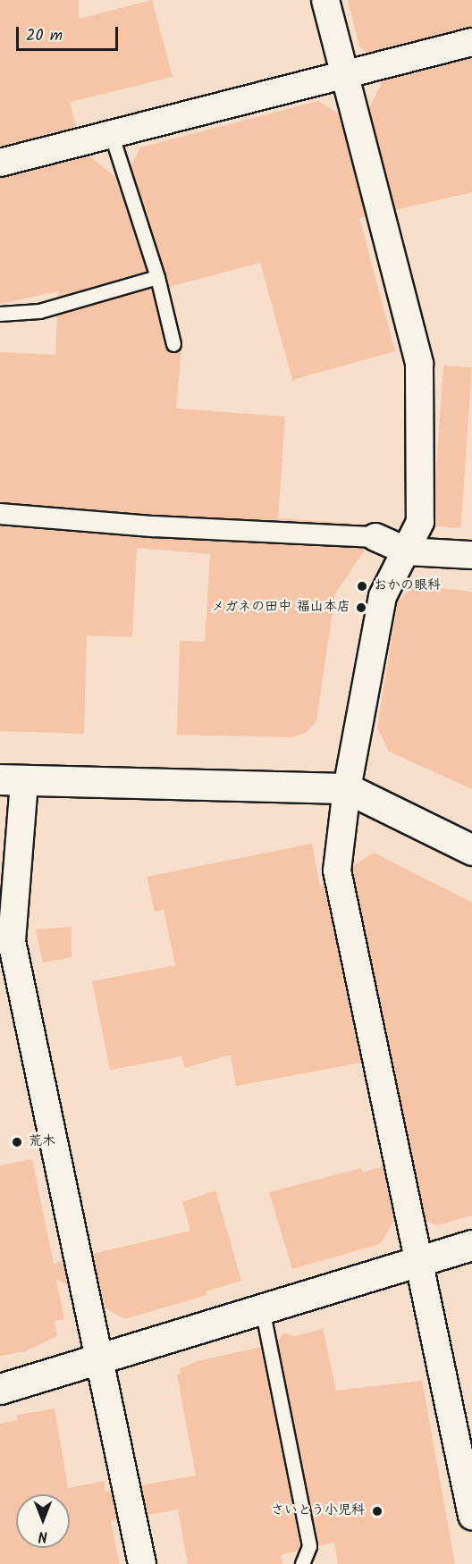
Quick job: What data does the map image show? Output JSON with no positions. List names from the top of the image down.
{
  "places": [
    "おかの眼科",
    "メガネの田中 福山本店",
    "荒木",
    "さいとう小児科"
  ],
  "scale_bar": "20 m",
  "north": "bottom"
}
